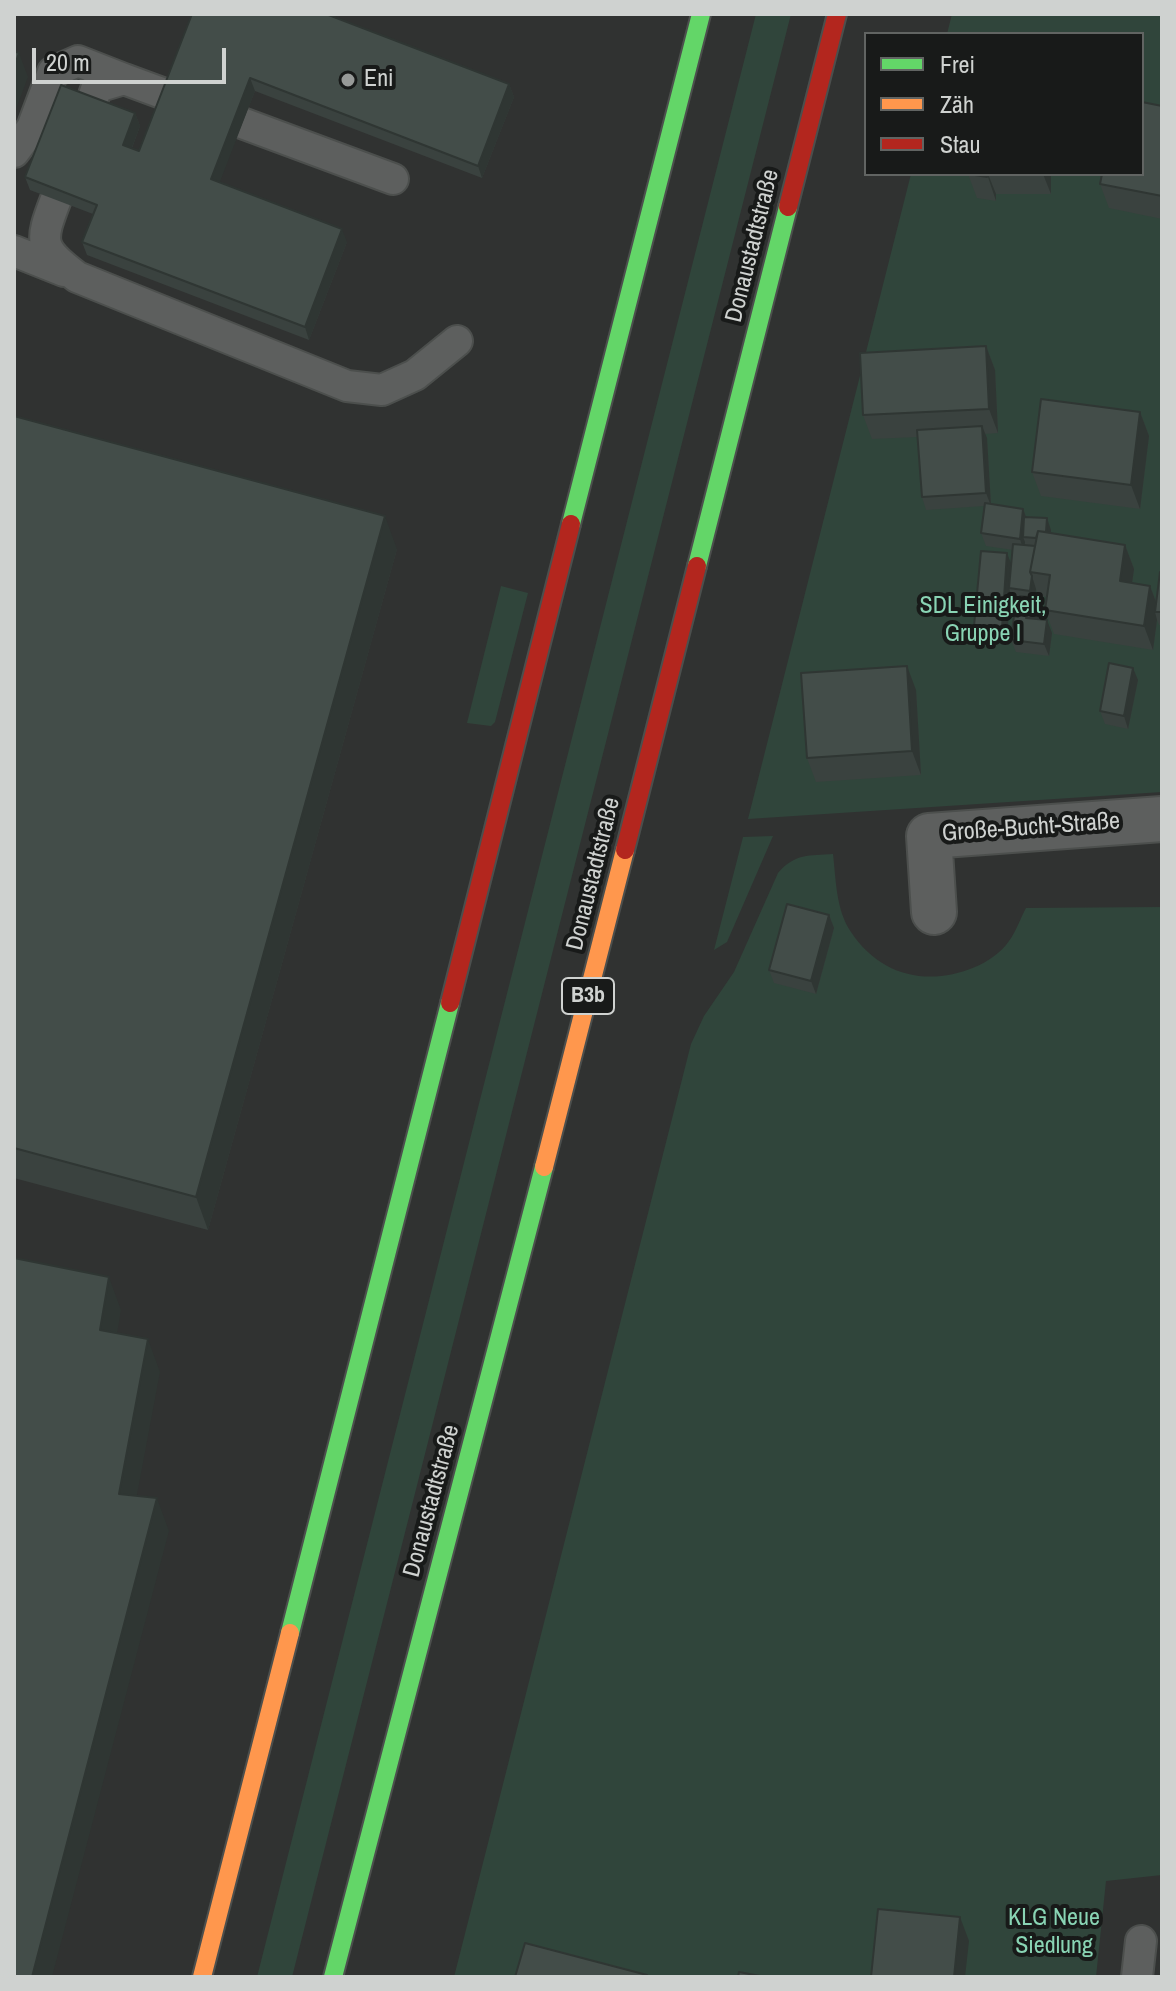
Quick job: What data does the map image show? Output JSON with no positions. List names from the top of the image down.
{
  "streets": {
    "main road": ["Donaustadtstraße", "B3b"],
    "street": ["Große-Bucht-Straße"]
  },
  "parks": ["SDL Einigkeit, Gruppe I", "KLG Neue Siedlung"],
  "places": ["Eni"],
  "legend": ["Frei", "Zäh", "Stau"],
  "scale_bar": "20 m"
}
